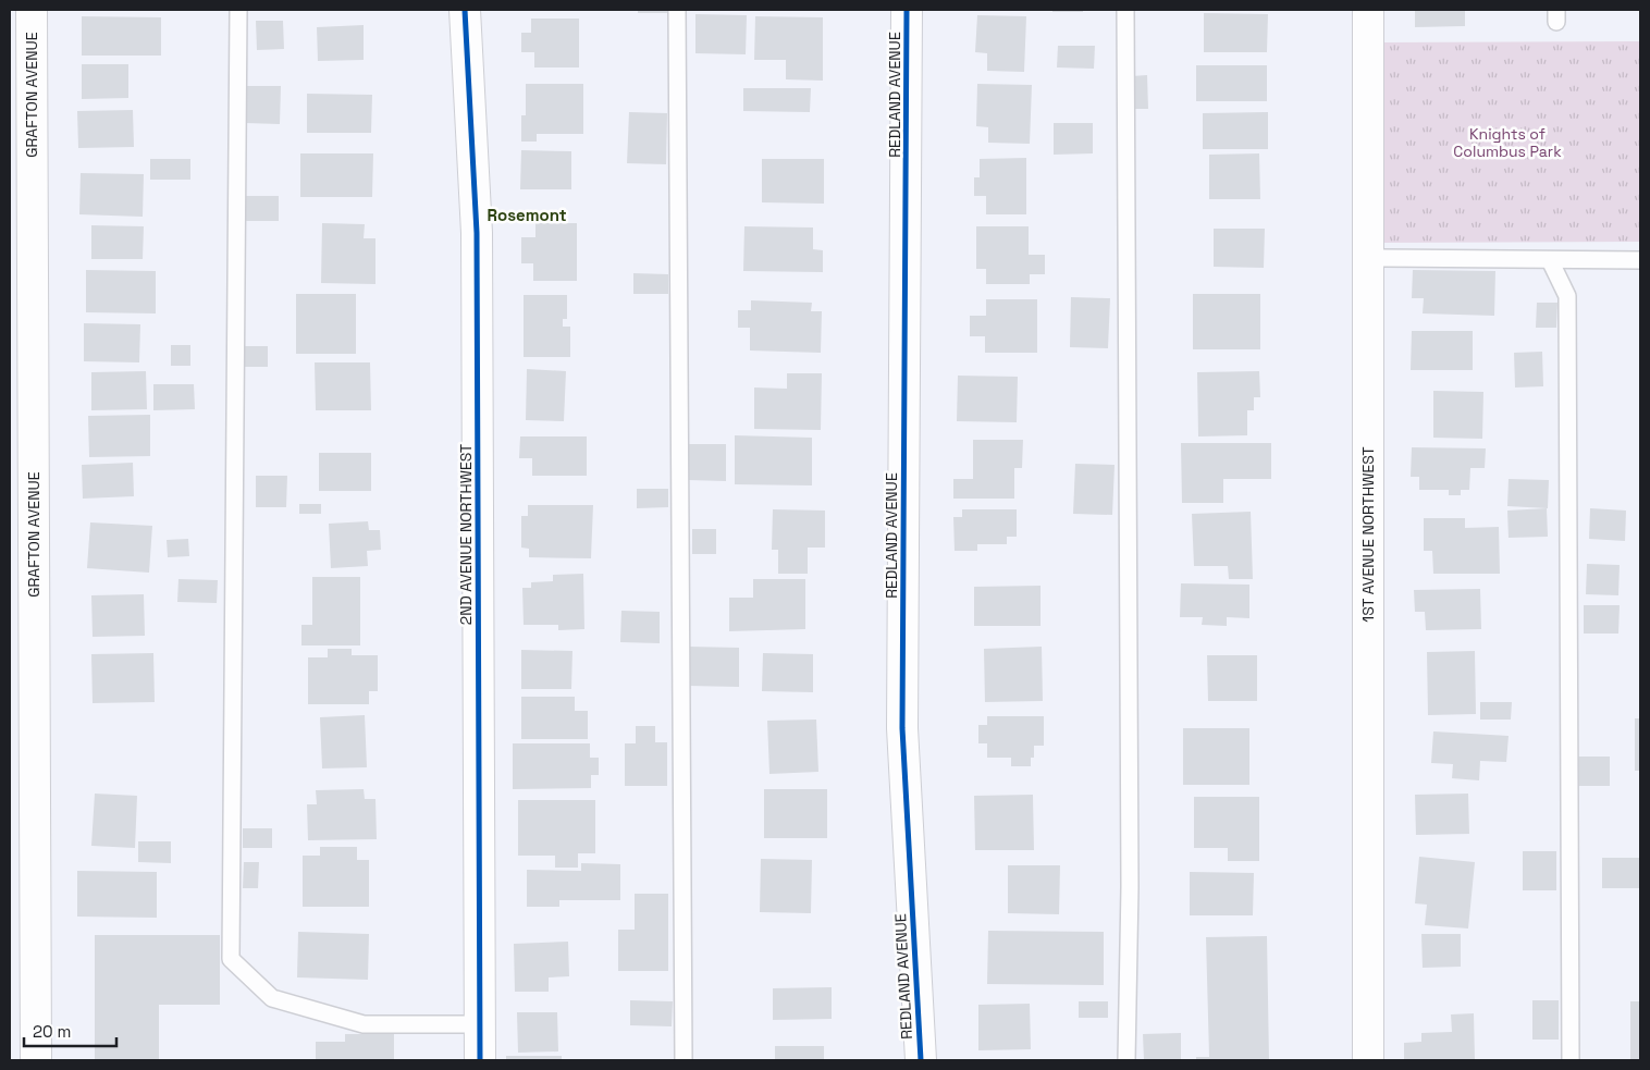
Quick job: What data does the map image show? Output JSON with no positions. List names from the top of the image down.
{
  "streets": {
    "street": [
      "GRAFTON AVENUE",
      "REDLAND AVENUE",
      "2ND AVENUE NORTHWEST",
      "1ST AVENUE NORTHWEST"
    ]
  },
  "districts": ["Rosemont"],
  "parks": ["Knights of Columbus Park"],
  "scale_bar": "20 m"
}
